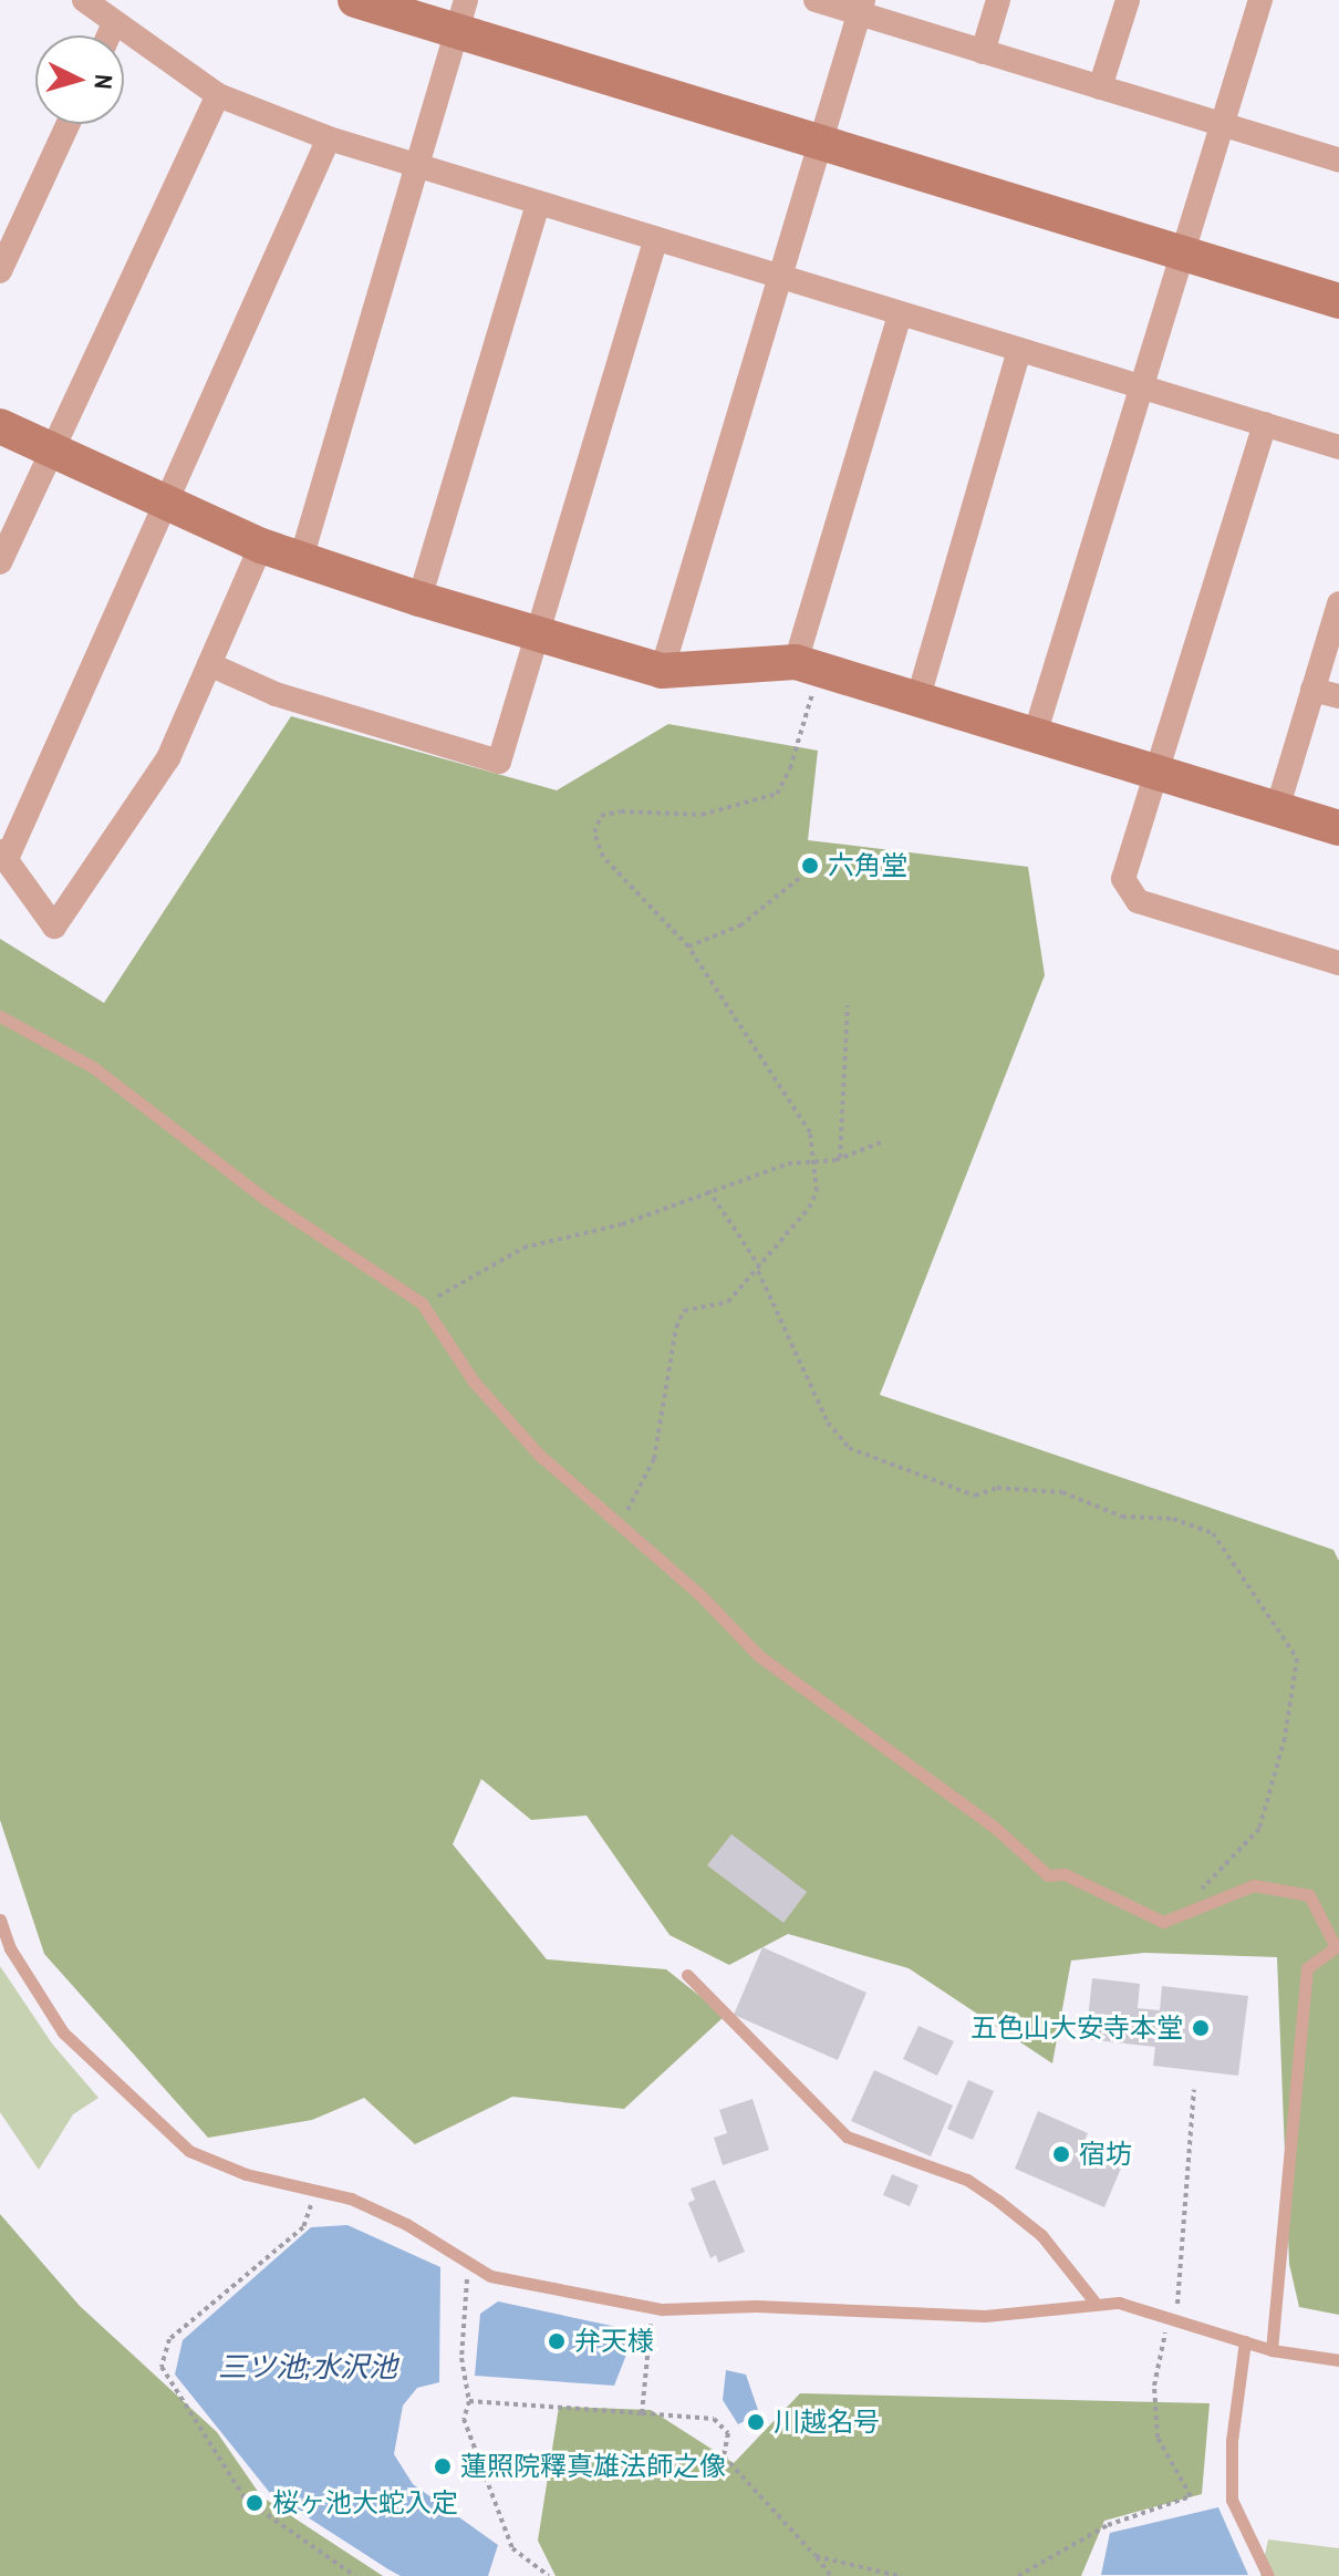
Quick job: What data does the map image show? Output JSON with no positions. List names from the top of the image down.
{
  "water": ["三ツ池;水沢池"],
  "places": [
    "六角堂",
    "五色山大安寺本堂",
    "宿坊",
    "弁天様",
    "川越名号",
    "蓮照院釋真雄法師之像",
    "桜ヶ池大蛇入定"
  ],
  "north": "right"
}
